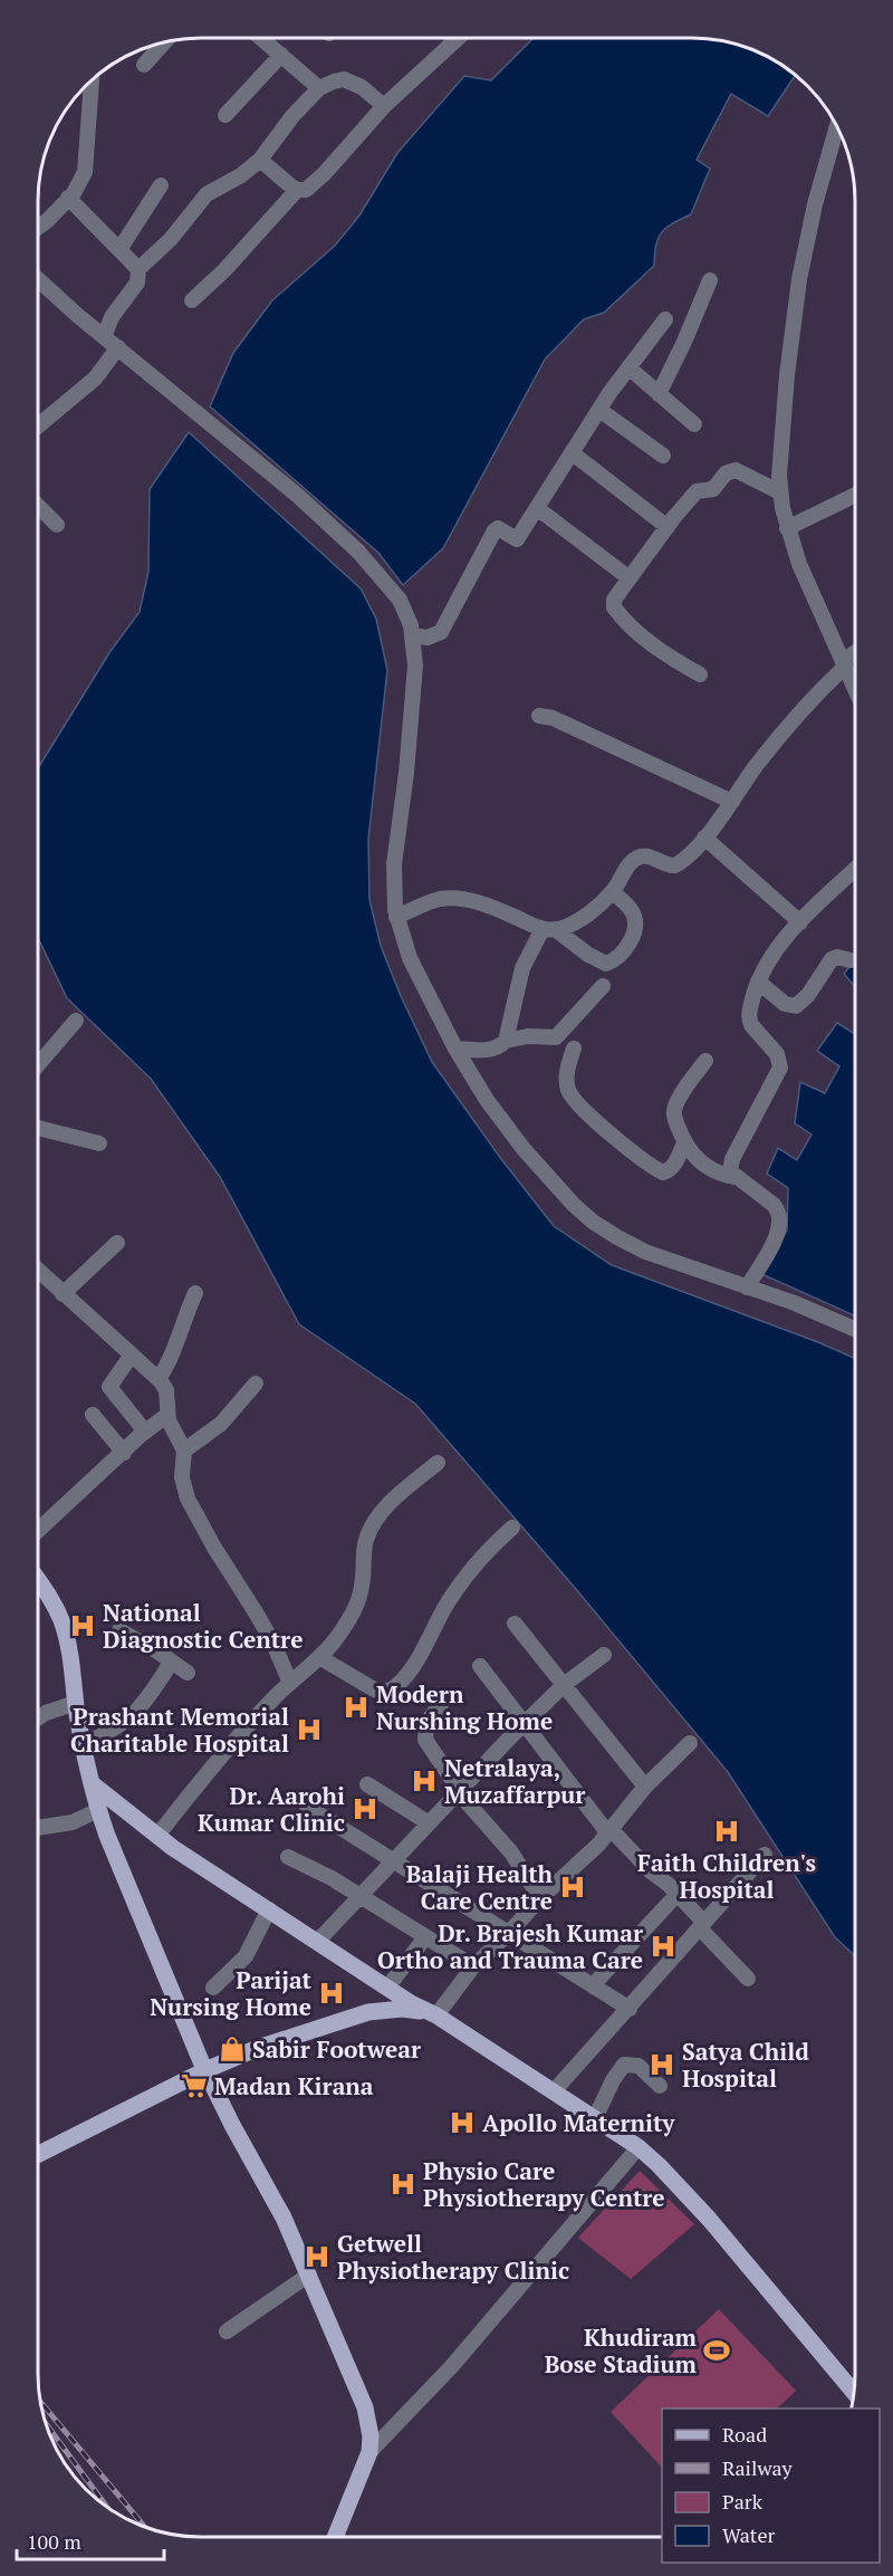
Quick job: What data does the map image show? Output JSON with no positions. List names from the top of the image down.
{
  "places": {
    "hospital": [
      "National Diagnostic Centre",
      "Modern Nurshing Home",
      "Prashant Memorial Charitable Hospital",
      "Netralaya, Muzaffarpur",
      "Dr. Aarohi Kumar Clinic",
      "Faith Children's Hospital",
      "Balaji Health Care Centre",
      "Dr. Brajesh Kumar Ortho and Trauma Care",
      "Parijat Nursing Home",
      "Satya Child Hospital",
      "Apollo Maternity",
      "Physio Care Physiotherapy Centre",
      "Getwell Physiotherapy Clinic"
    ],
    "shop": ["Sabir Footwear"],
    "supermarket": ["Madan Kirana"],
    "sports": ["Khudiram Bose Stadium"]
  },
  "legend": [
    "Road",
    "Railway",
    "Park",
    "Water"
  ],
  "scale_bar": "100 m"
}
